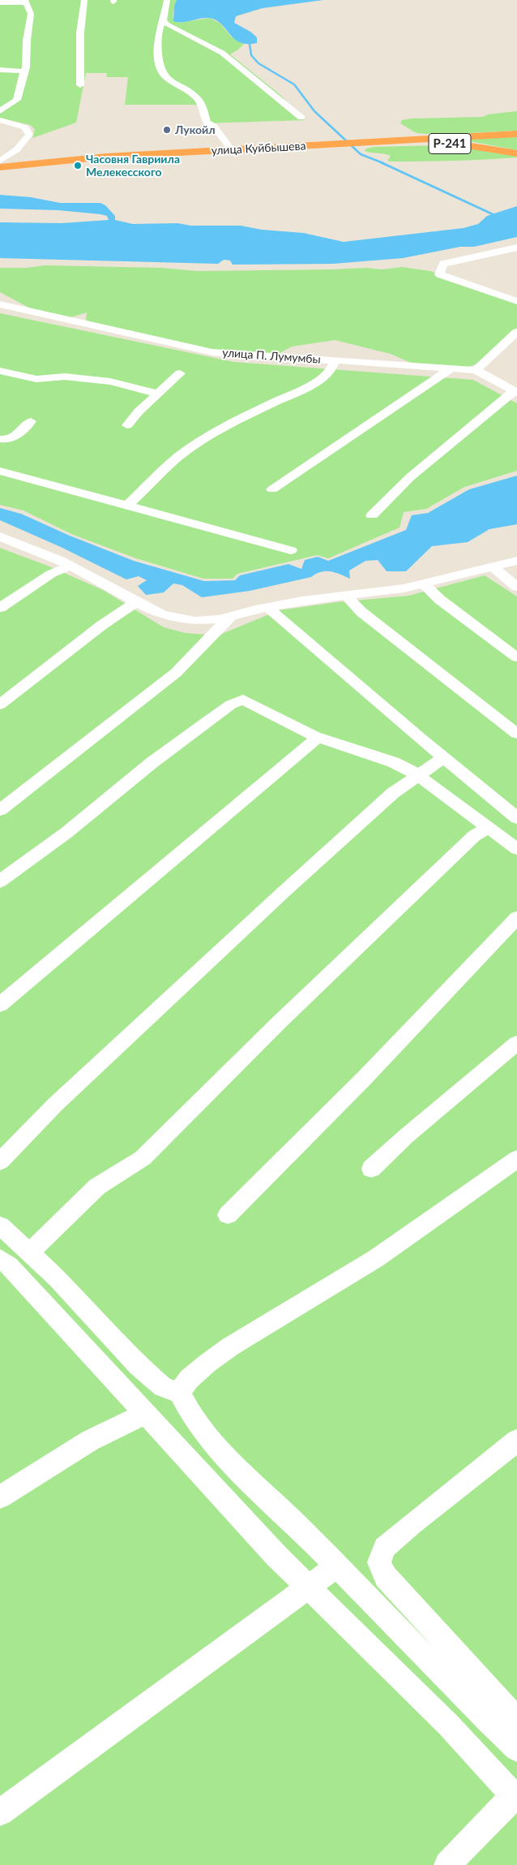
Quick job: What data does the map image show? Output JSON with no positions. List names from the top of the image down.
{
  "streets": {
    "highway": ["Р-241", "улица Куйбышева"],
    "street": ["улица П. Лумумбы"]
  },
  "crossings": [
    ["Р-241", "улица Куйбышева"]
  ],
  "places": ["Лукойл", "Часовня Гавриила Мелекесского"]
}
